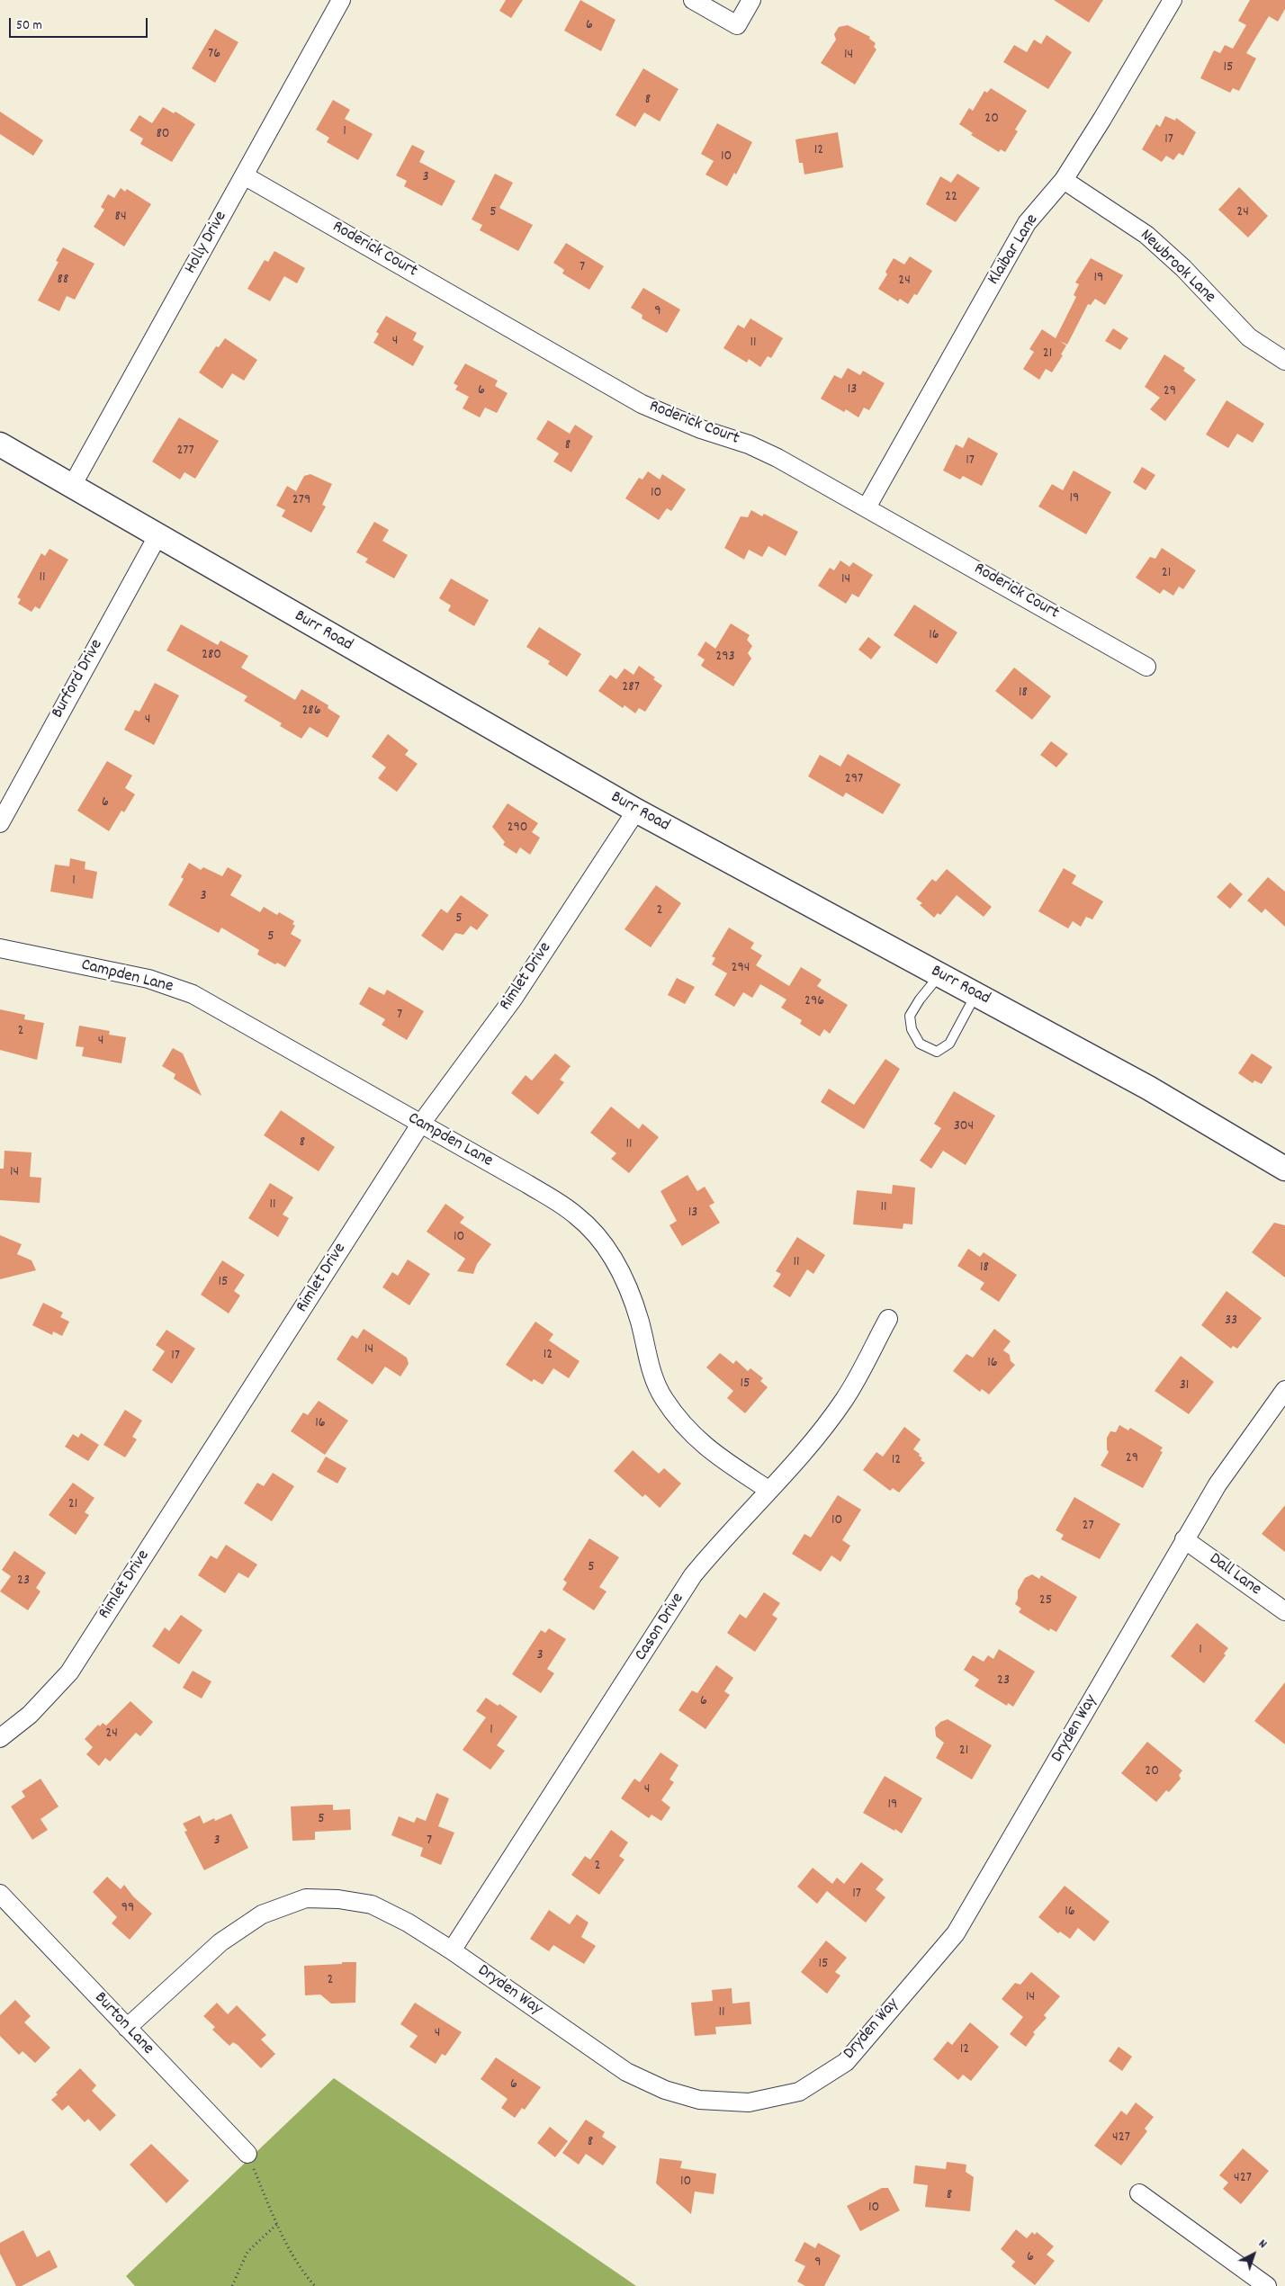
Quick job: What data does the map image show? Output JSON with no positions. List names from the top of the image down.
{
  "streets": {
    "street": [
      "Holly Drive",
      "Roderick Court",
      "Klaibar Lane",
      "Newbrook Lane",
      "Burr Road",
      "Burford Drive",
      "Campden Lane",
      "Rimlet Drive",
      "Dall Lane",
      "Cason Drive",
      "Dryden Way",
      "Burton Lane"
    ]
  },
  "crossings": [
    ["Holly Drive", "Roderick Court"],
    ["Holly Drive", "Burr Road"],
    ["Roderick Court", "Klaibar Lane"],
    ["Klaibar Lane", "Newbrook Lane"],
    ["Burr Road", "Burford Drive"],
    ["Burr Road", "Rimlet Drive"],
    ["Campden Lane", "Rimlet Drive"],
    ["Campden Lane", "Cason Drive"],
    ["Dall Lane", "Dryden Way"],
    ["Cason Drive", "Dryden Way"],
    ["Dryden Way", "Burton Lane"]
  ],
  "house_numbers": [
    "6",
    "76",
    "14",
    "15",
    "8",
    "20",
    "1",
    "80",
    "17",
    "12",
    "10",
    "3",
    "22",
    "5",
    "24",
    "84",
    "7",
    "19",
    "88",
    "24",
    "9",
    "4",
    "11",
    "21",
    "13",
    "6",
    "29",
    "8",
    "277",
    "17",
    "10",
    "19",
    "279",
    "21",
    "11",
    "14",
    "16",
    "280",
    "293",
    "287",
    "18",
    "286",
    "4",
    "297",
    "6",
    "290",
    "1",
    "3",
    "2",
    "5",
    "5",
    "294",
    "296",
    "7",
    "2",
    "4",
    "304",
    "8",
    "11",
    "14",
    "11",
    "11",
    "13",
    "10",
    "11",
    "18",
    "15",
    "33",
    "14",
    "12",
    "17",
    "16",
    "15",
    "31",
    "16",
    "29",
    "12",
    "21",
    "10",
    "27",
    "5",
    "23",
    "25",
    "1",
    "3",
    "23",
    "6",
    "1",
    "24",
    "21",
    "20",
    "4",
    "19",
    "5",
    "3",
    "7",
    "2",
    "17",
    "99",
    "16",
    "15",
    "2",
    "14",
    "11",
    "4",
    "12",
    "6",
    "427",
    "8",
    "427",
    "10",
    "8",
    "10",
    "6",
    "9"
  ],
  "scale_bar": "50 m",
  "north": "top right"
}
